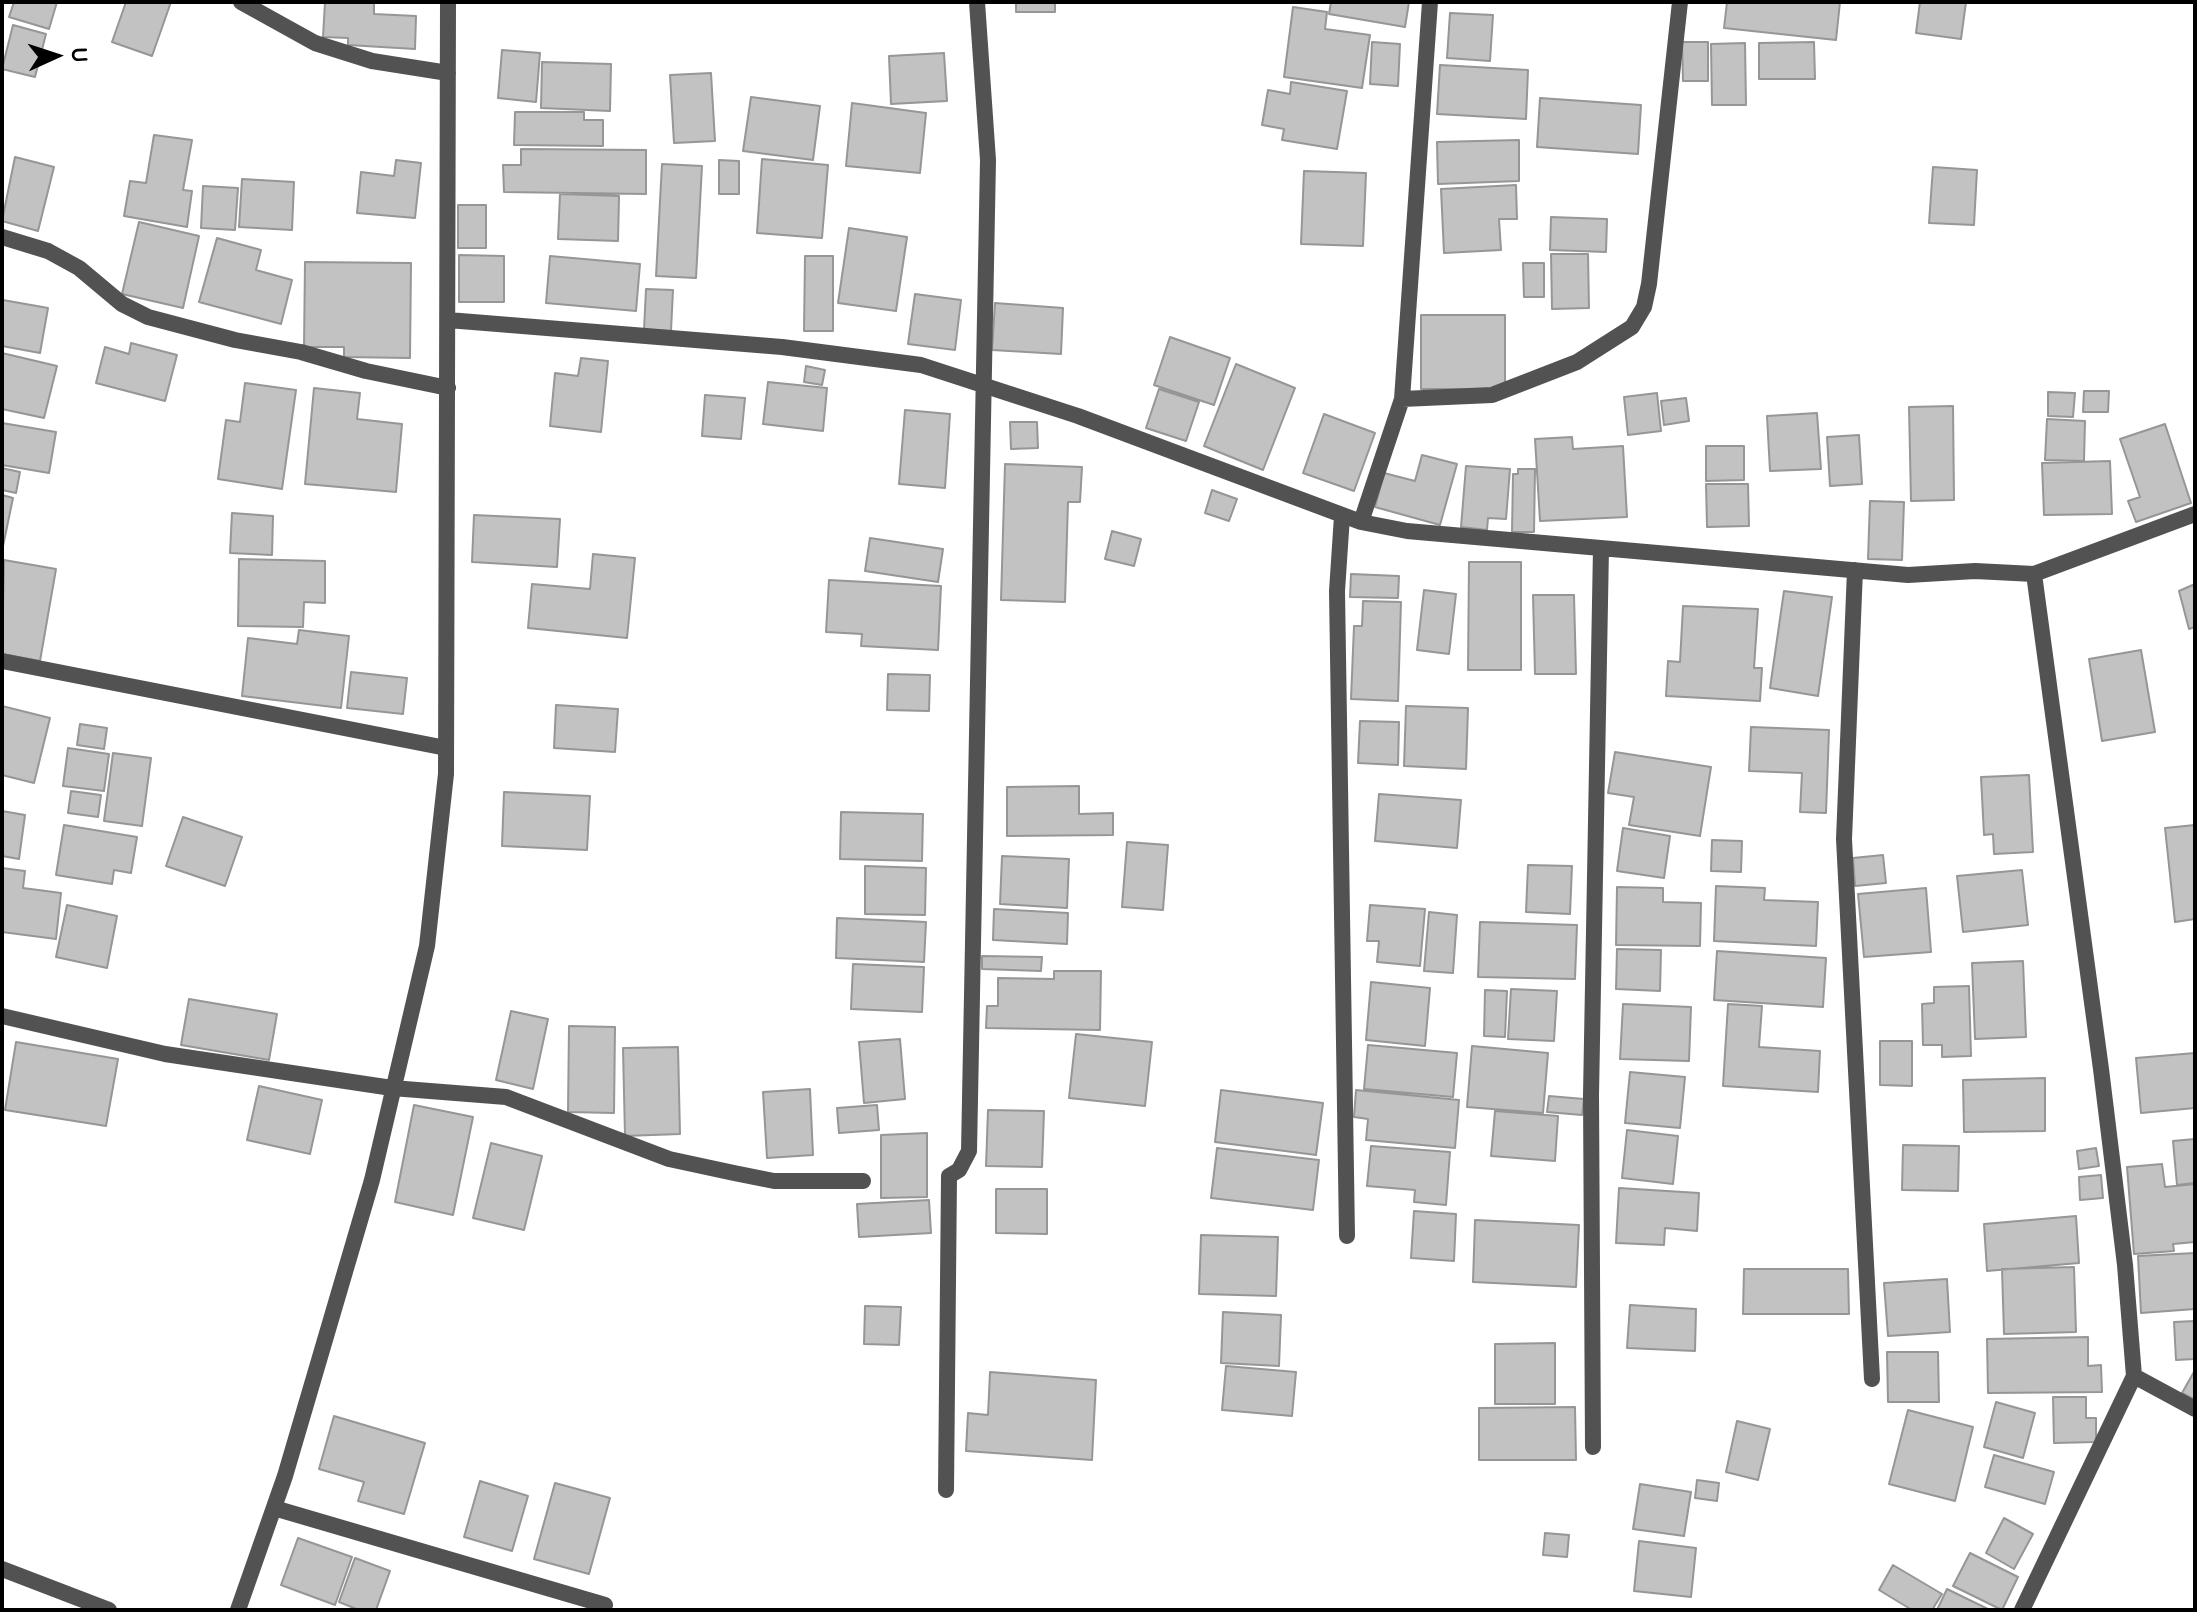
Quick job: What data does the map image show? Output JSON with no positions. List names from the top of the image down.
{
  "north": "right"
}
